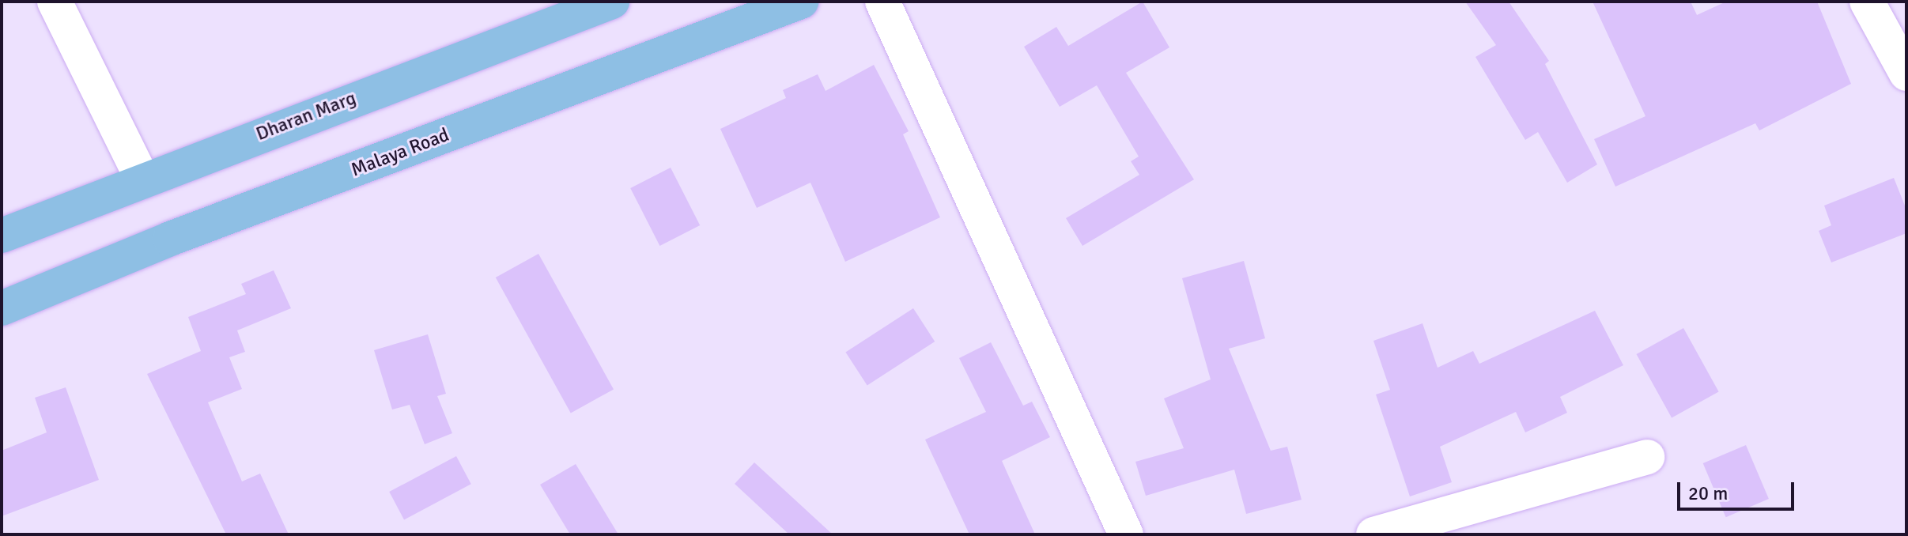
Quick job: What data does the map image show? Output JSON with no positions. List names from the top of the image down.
{
  "streets": {
    "main road": ["Dharan Marg", "Malaya Road"]
  },
  "scale_bar": "20 m"
}
